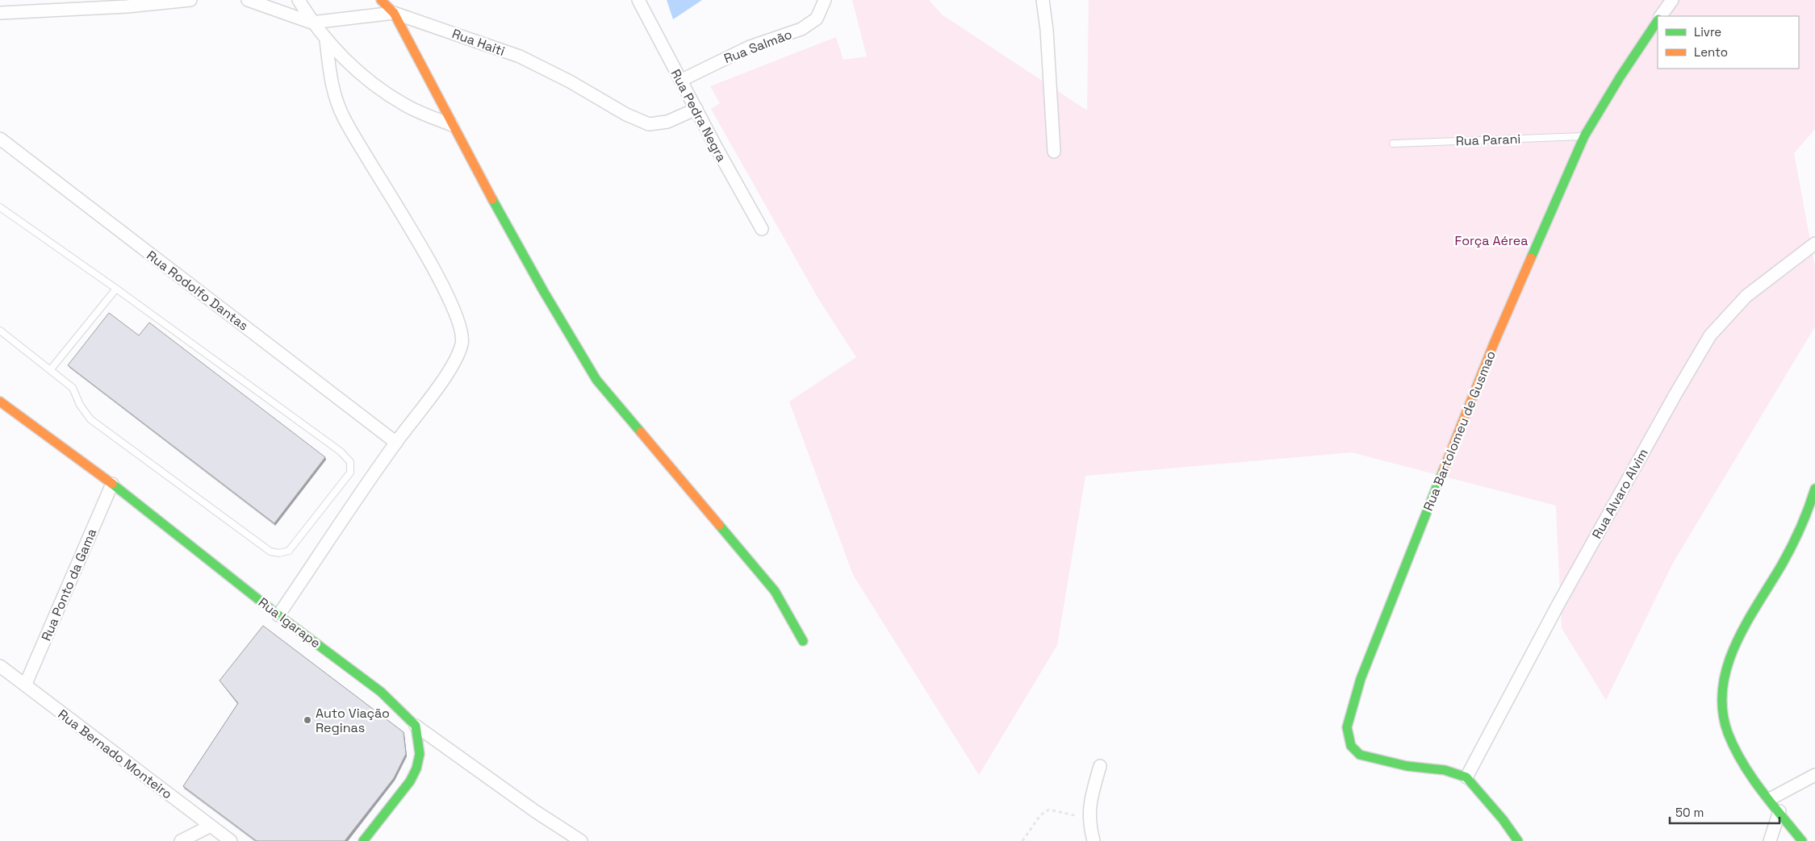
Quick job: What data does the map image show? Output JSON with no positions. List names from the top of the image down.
{
  "streets": {
    "street": [
      "Rua Haiti",
      "Rua Salmão",
      "Rua Pedra Negra",
      "Rua Rodolfo Dantas",
      "Rua Bartolomeu de Gusmao",
      "Rua Alvaro Alvim",
      "Rua Ponto da Gama",
      "Rua Igarape",
      "Rua Bernado Monteiro"
    ],
    "lane": ["Rua Parani"]
  },
  "crossings": [
    ["Rua Haiti", "Rua Pedra Negra"],
    ["Rua Salmão", "Rua Pedra Negra"],
    ["Rua Parani", "Rua Bartolomeu de Gusmao"],
    ["Rua Bartolomeu de Gusmao", "Rua Alvaro Alvim"],
    ["Rua Ponto da Gama", "Rua Igarape"],
    ["Rua Ponto da Gama", "Rua Bernado Monteiro"]
  ],
  "parks": ["Força Aérea"],
  "places": ["Auto Viação Reginas"],
  "legend": ["Livre", "Lento"],
  "scale_bar": "50 m"
}
